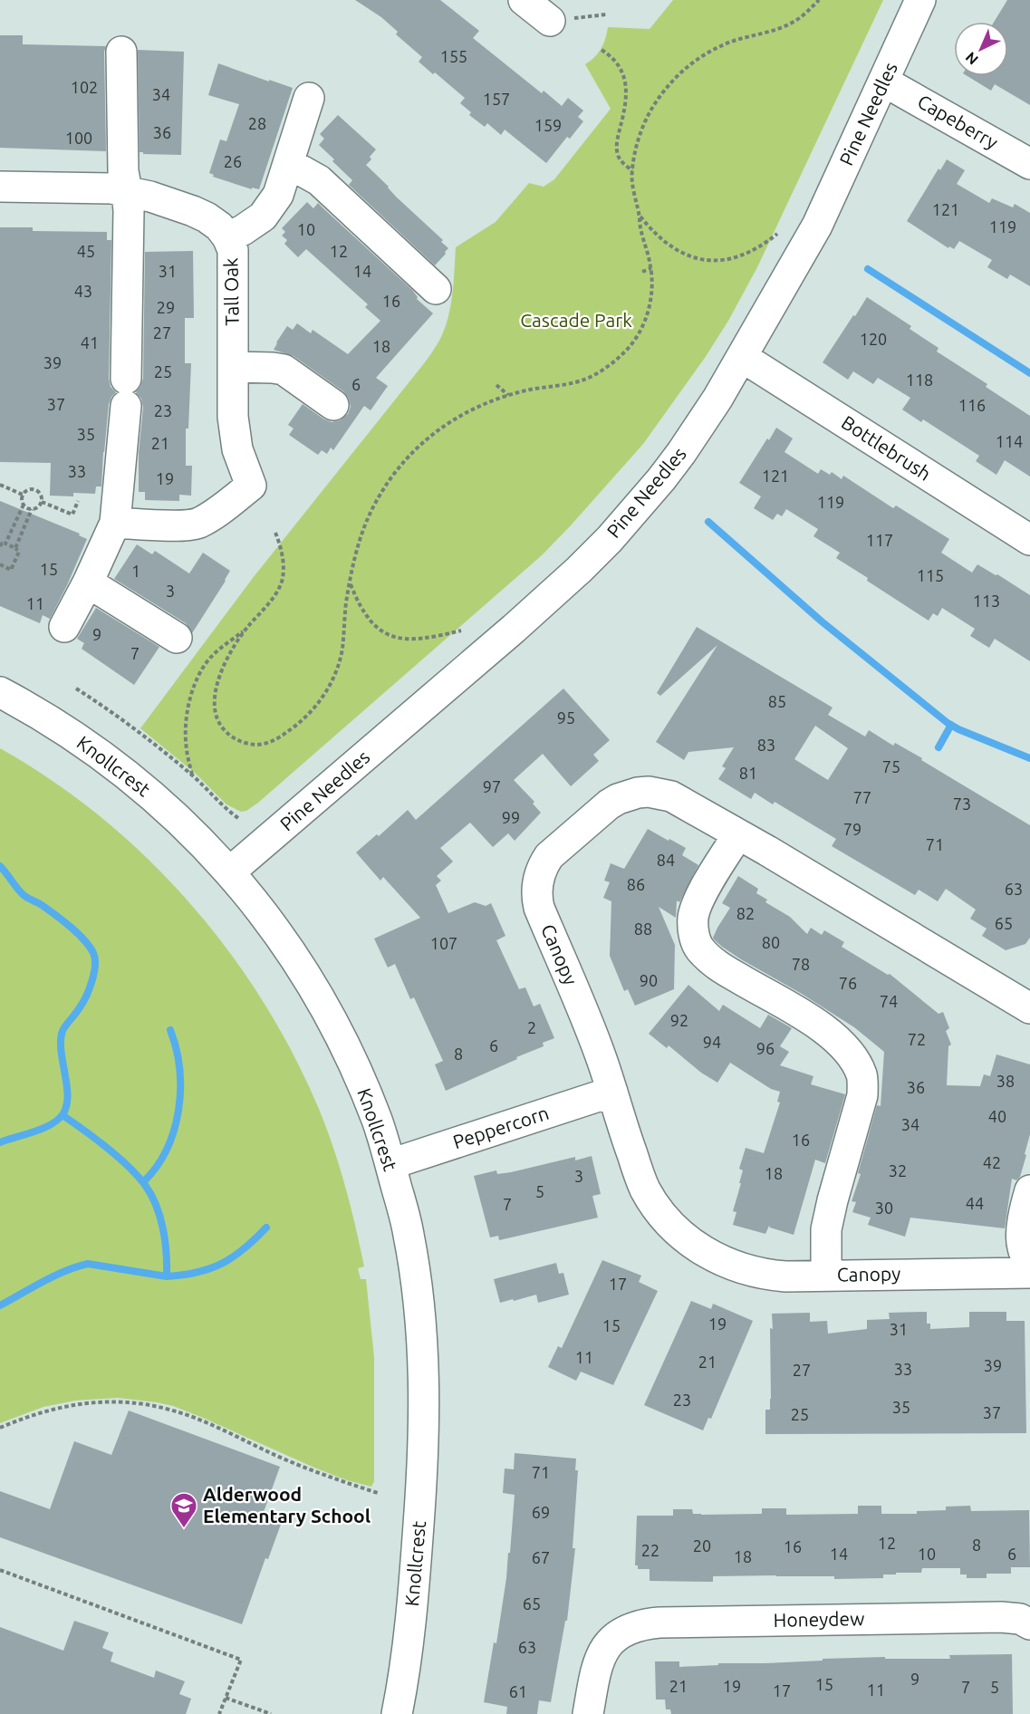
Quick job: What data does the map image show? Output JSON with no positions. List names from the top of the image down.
{
  "streets": {
    "street": [
      "Pine Needles",
      "Capeberry",
      "Tall Oak",
      "Bottlebrush",
      "Knollcrest",
      "Canopy",
      "Peppercorn",
      "Honeydew"
    ]
  },
  "crossings": [
    ["Pine Needles", "Capeberry"],
    ["Pine Needles", "Bottlebrush"],
    ["Pine Needles", "Knollcrest"],
    ["Knollcrest", "Peppercorn"],
    ["Canopy", "Peppercorn"]
  ],
  "parks": ["Cascade Park"],
  "places": {
    "school or university": ["Alderwood Elementary School"]
  },
  "house_numbers": [
    "155",
    "102",
    "34",
    "157",
    "28",
    "159",
    "36",
    "100",
    "26",
    "121",
    "119",
    "10",
    "45",
    "12",
    "31",
    "14",
    "43",
    "16",
    "29",
    "27",
    "120",
    "41",
    "18",
    "39",
    "25",
    "118",
    "6",
    "37",
    "116",
    "23",
    "35",
    "114",
    "21",
    "33",
    "121",
    "19",
    "119",
    "117",
    "15",
    "1",
    "115",
    "3",
    "113",
    "11",
    "9",
    "7",
    "85",
    "95",
    "83",
    "75",
    "81",
    "97",
    "77",
    "73",
    "99",
    "79",
    "71",
    "84",
    "86",
    "63",
    "82",
    "65",
    "88",
    "80",
    "107",
    "78",
    "90",
    "76",
    "74",
    "92",
    "2",
    "72",
    "94",
    "6",
    "96",
    "8",
    "38",
    "36",
    "40",
    "34",
    "16",
    "42",
    "32",
    "18",
    "3",
    "5",
    "44",
    "7",
    "30",
    "17",
    "19",
    "15",
    "31",
    "11",
    "21",
    "39",
    "33",
    "27",
    "23",
    "35",
    "37",
    "25",
    "71",
    "69",
    "12",
    "8",
    "20",
    "16",
    "22",
    "14",
    "10",
    "6",
    "18",
    "67",
    "65",
    "63",
    "9",
    "15",
    "21",
    "19",
    "7",
    "5",
    "11",
    "17",
    "61"
  ],
  "north": "bottom left"
}
